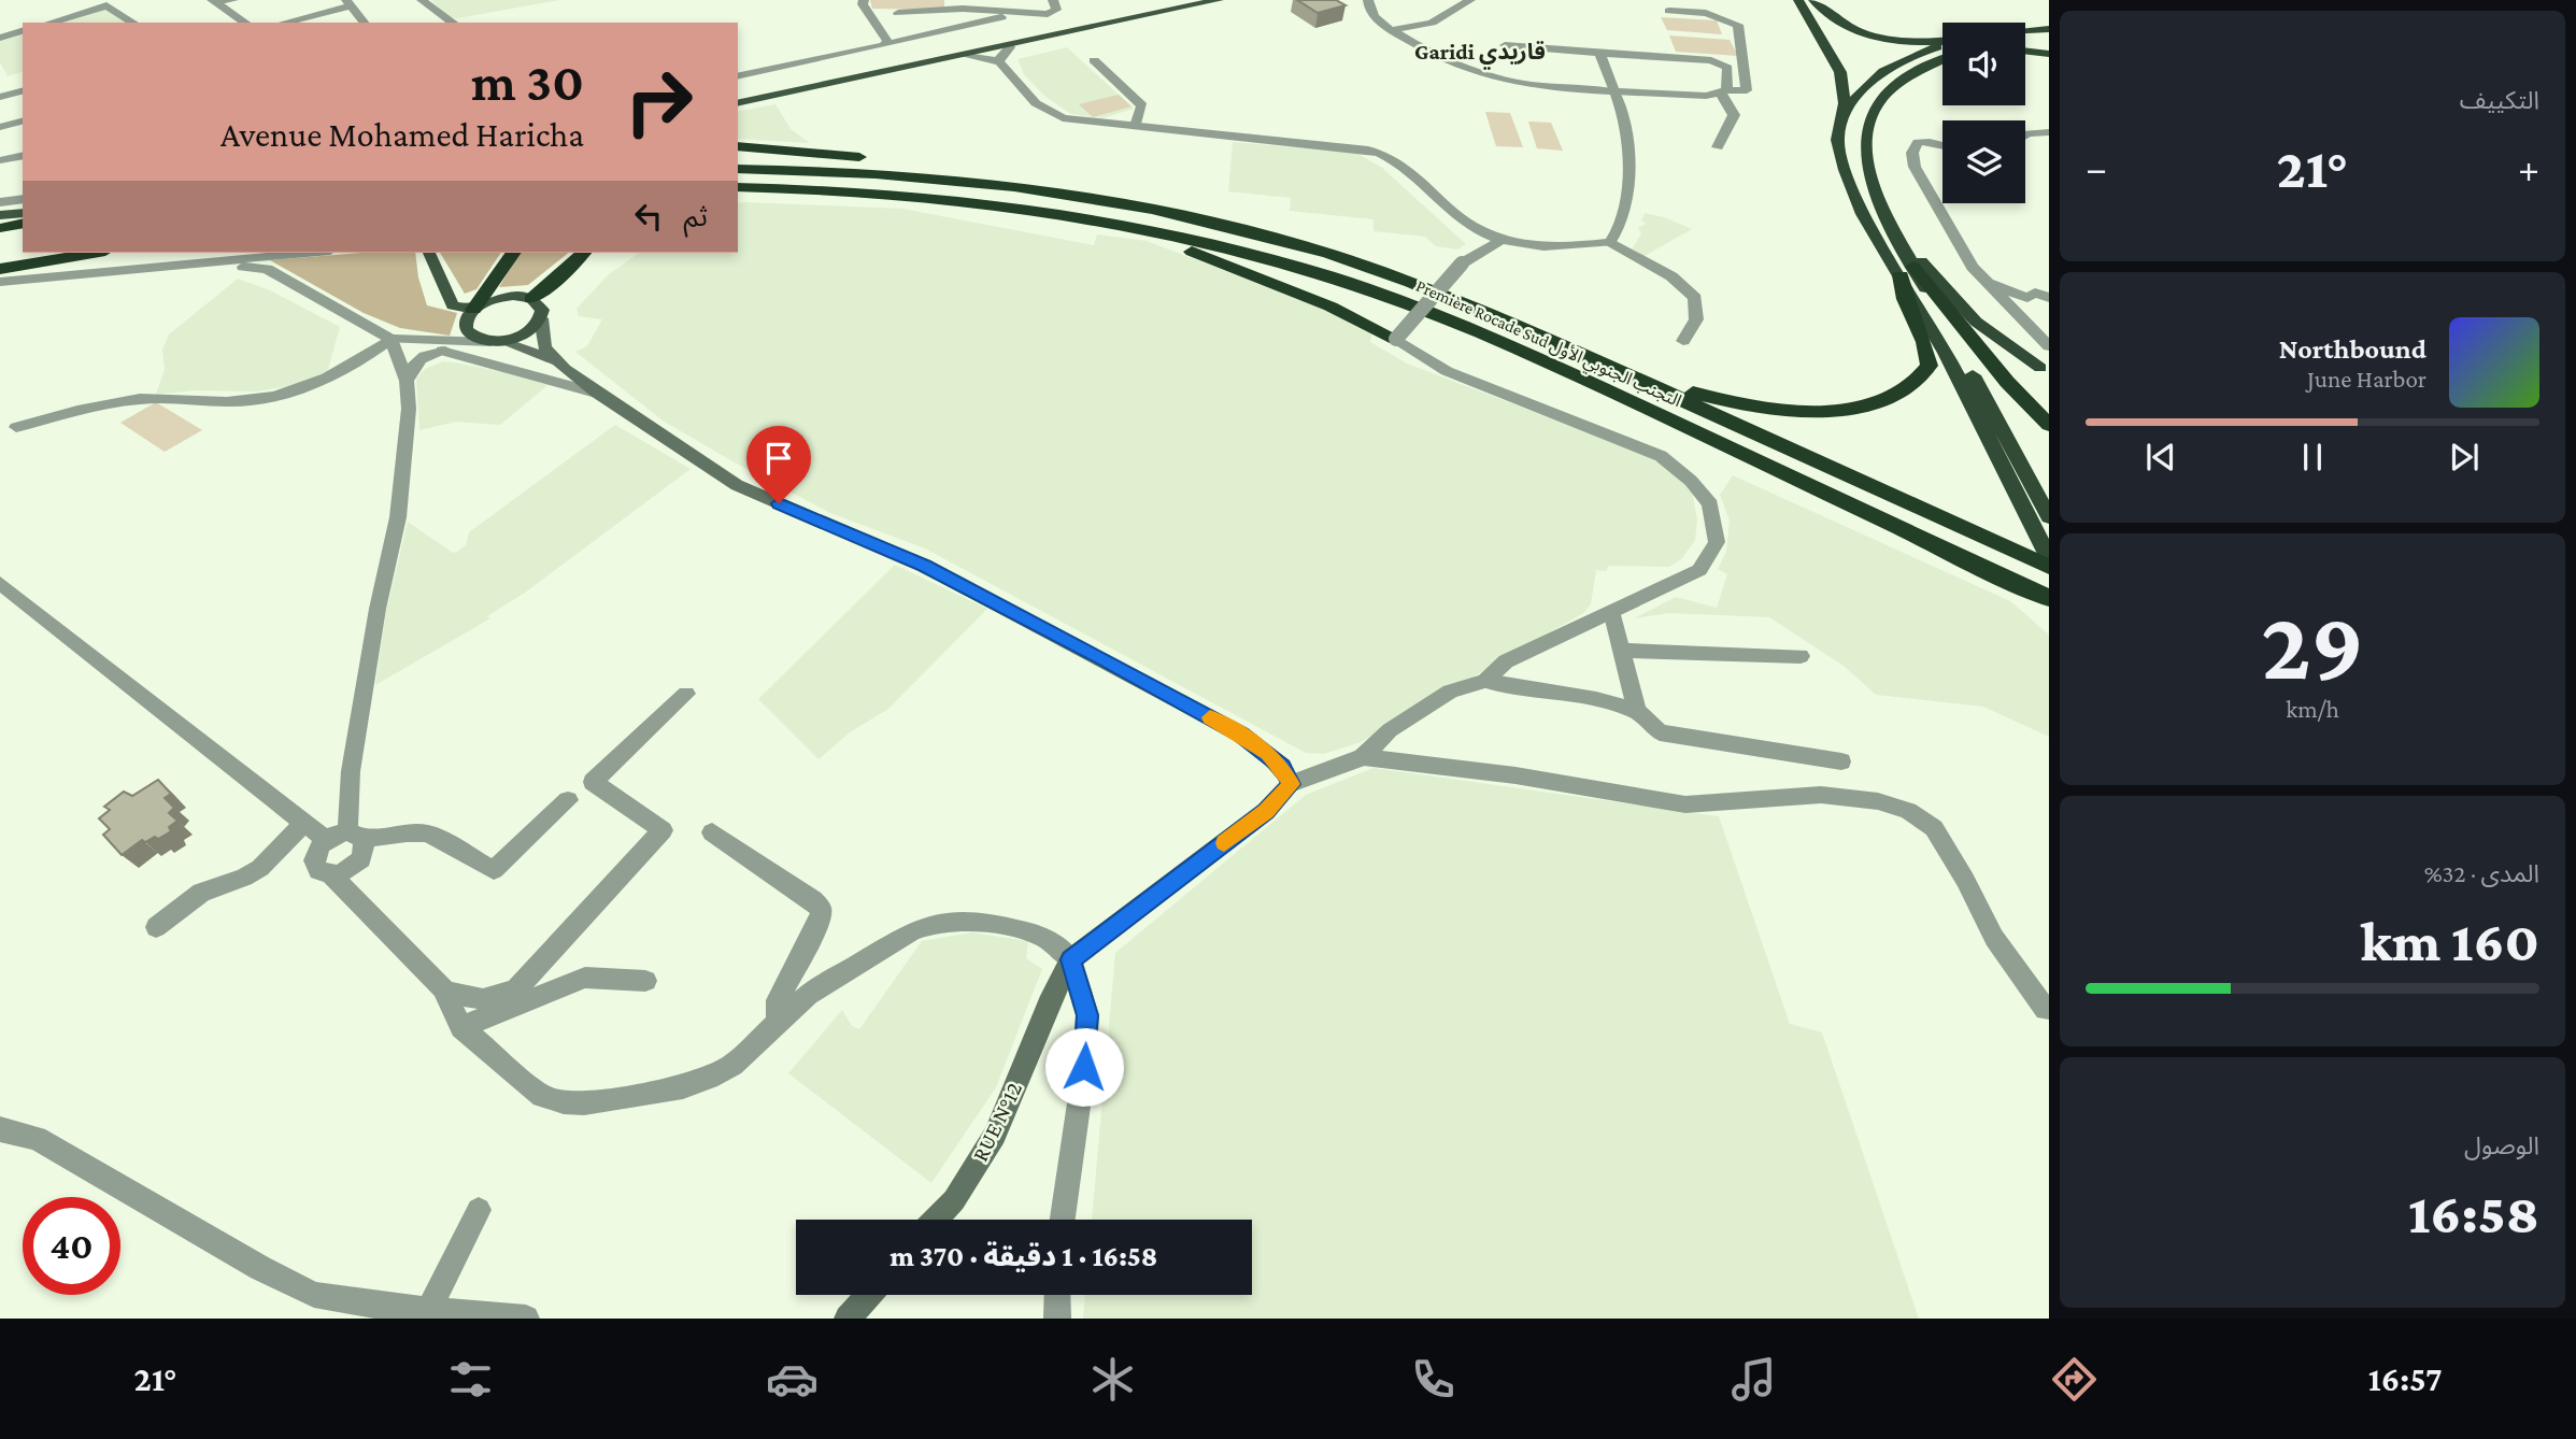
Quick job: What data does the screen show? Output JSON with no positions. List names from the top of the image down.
{
  "streets": {
    "highway": ["Première Rocade Sud التجنب الجنوبي الأول"],
    "main road": ["RUE N°12"]
  },
  "districts": ["Garidi قاريدي"],
  "page": {
    "tile": [
      "التكييف",
      ["29", "km/h"],
      ["المدى · 32%", "160 km"],
      ["الوصول", "16:58"]
    ],
    "turn": ["30 m", "Avenue Mohamed Haricha"],
    "heat": ["−", "21°", "+"],
    "then": "ثم",
    "song": ["Northbound", "June Harbor"],
    "limit": "40",
    "trip": "16:58 · 1 دقيقة · 370 m",
    "tabs": ["16:57", "21°"]
  }
}
